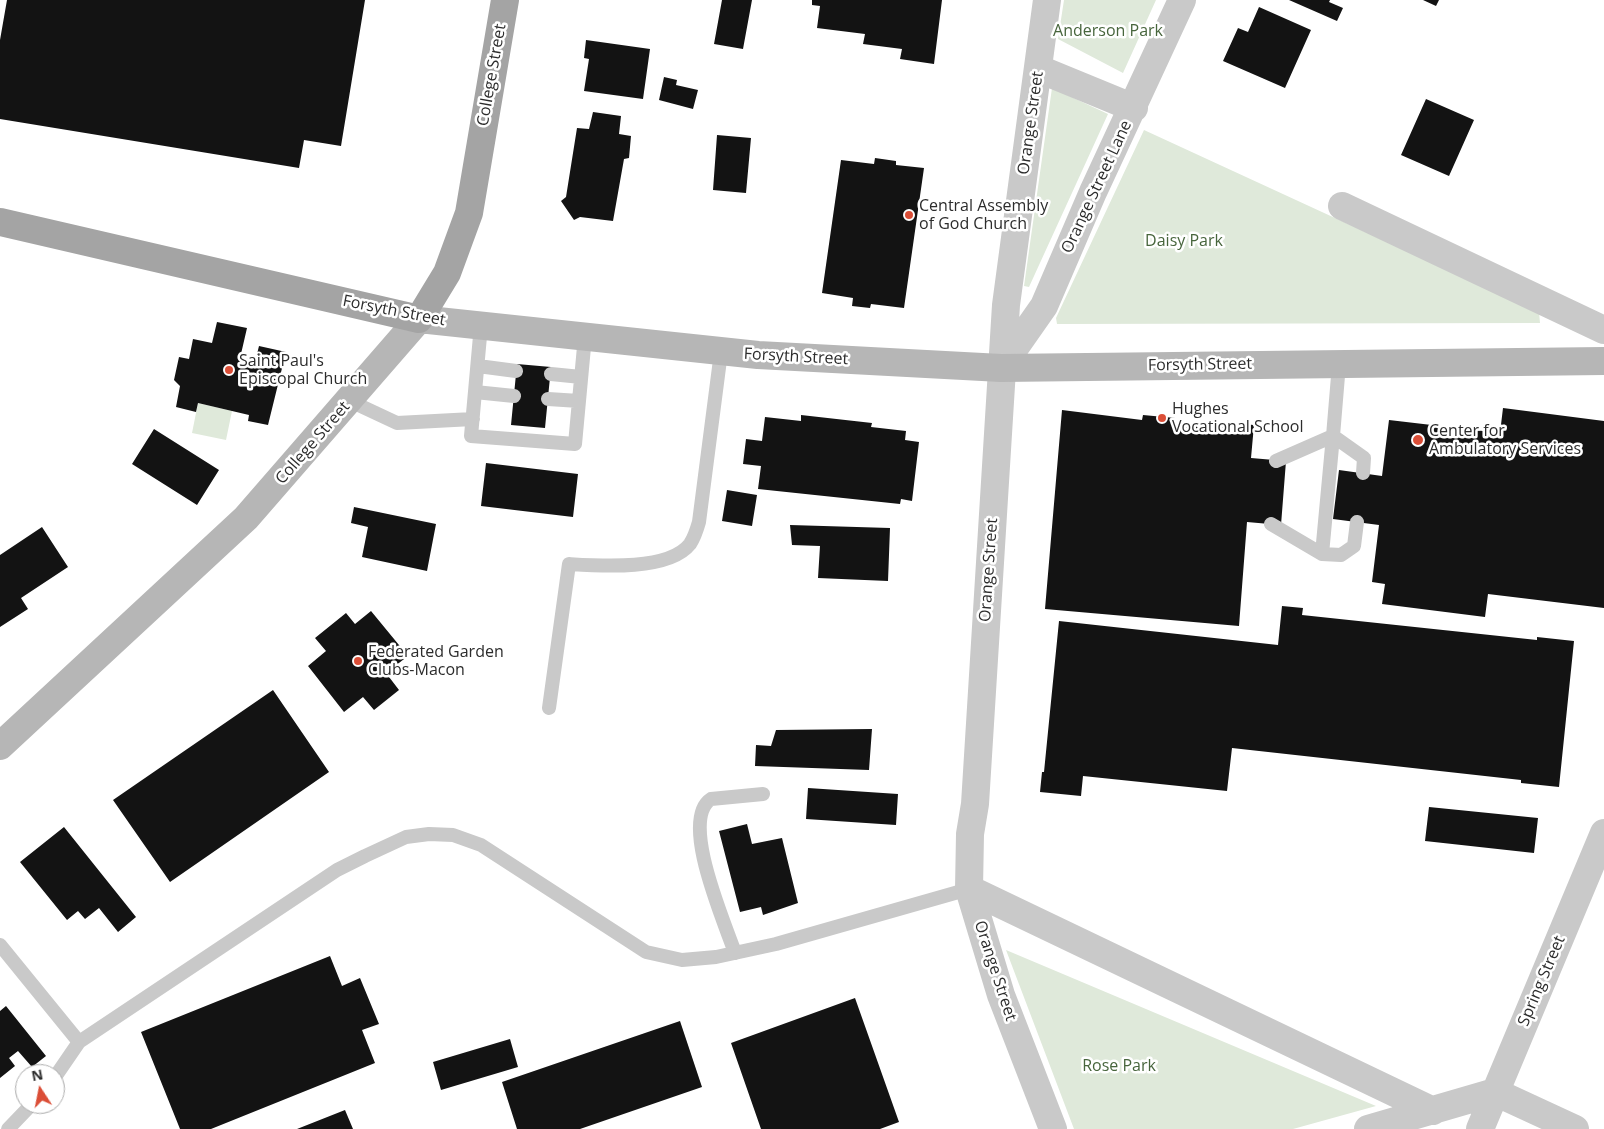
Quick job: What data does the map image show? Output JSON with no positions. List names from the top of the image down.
{
  "streets": {
    "main road": ["College Street", "Forsyth Street"],
    "street": ["Orange Street", "Orange Street Lane", "Spring Street"]
  },
  "crossings": [
    ["College Street", "Forsyth Street"],
    ["Orange Street", "Orange Street Lane"],
    ["Orange Street", "Forsyth Street"],
    ["Orange Street Lane", "Forsyth Street"]
  ],
  "parks": ["Anderson Park", "Daisy Park", "Rose Park"],
  "places": [
    "Central Assembly of God Church",
    "Saint Paul's Episcopal Church",
    "Hughes Vocational School",
    "Center for Ambulatory Services",
    "Federated Garden Clubs-Macon"
  ],
  "north": "top"
}
